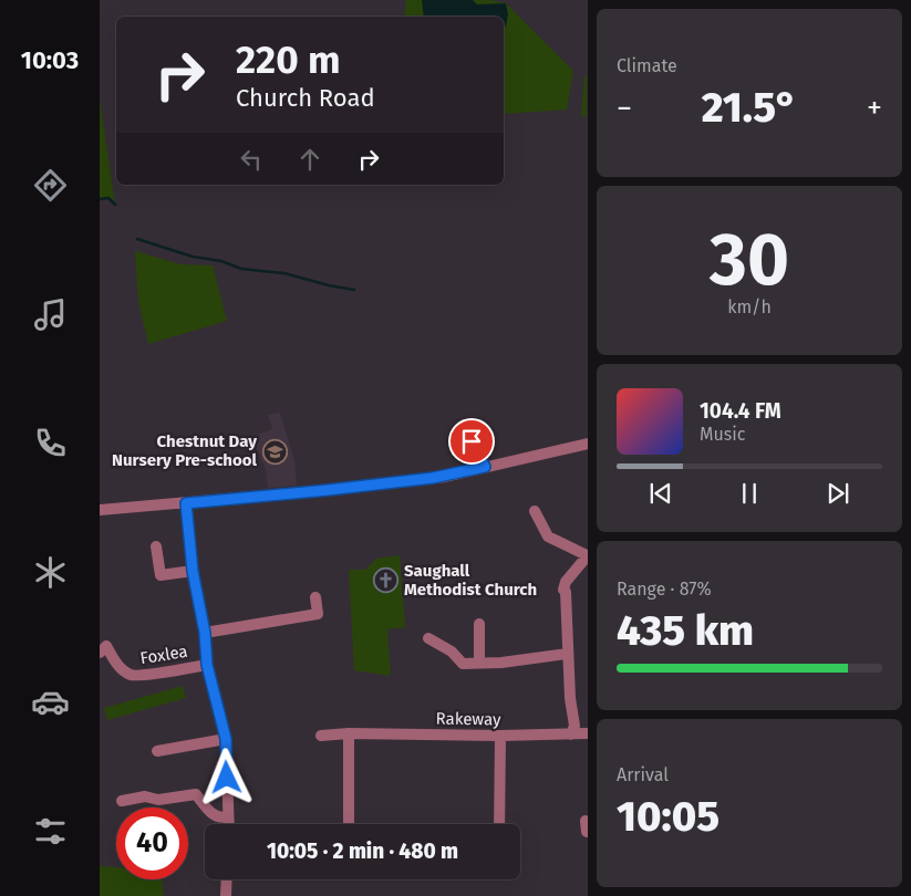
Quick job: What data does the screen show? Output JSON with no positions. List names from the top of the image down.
{
  "streets": {
    "street": ["Foxlea", "Rakeway"]
  },
  "places": {
    "school or university": ["Chestnut Day Nursery Pre-school"],
    "church": ["Saughall Methodist Church"]
  },
  "page": {
    "tabs": "10:03",
    "tile": [
      "Climate",
      ["30", "km/h"],
      ["Range · 87%", "435 km"],
      ["Arrival", "10:05"]
    ],
    "turn": ["220 m", "Church Road"],
    "heat": ["−", "21.5°", "+"],
    "song": ["104.4 FM", "Music"],
    "limit": "40",
    "trip": "10:05 · 2 min · 480 m"
  }
}
